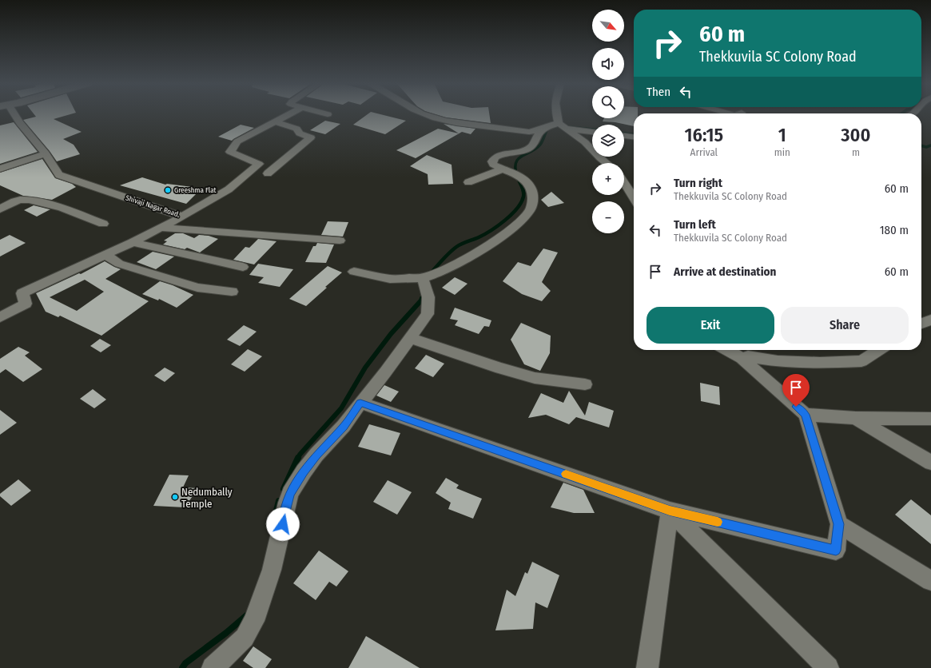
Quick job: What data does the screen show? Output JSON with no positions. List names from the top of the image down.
{
  "streets": {
    "street": ["Shivaji Nagar Road."]
  },
  "places": ["Greeshma Flat", "Nedumbally Temple"],
  "north": "bottom right",
  "page": {
    "map_buttons": ["+", "−"],
    "turn": ["60 m", "Thekkuvila SC Colony Road"],
    "then": "Then",
    "eta": [
      "16:15",
      "Arrival",
      "1",
      "min",
      "300",
      "m"
    ],
    "list": [
      {
        "name": "Turn right",
        "note": "Thekkuvila SC Colony Road",
        "value": "60 m"
      },
      {
        "name": "Turn left",
        "note": "Thekkuvila SC Colony Road",
        "value": "180 m"
      },
      {
        "name": "Arrive at destination",
        "value": "60 m"
      }
    ],
    "buttons": ["Exit", "Share"]
  }
}
